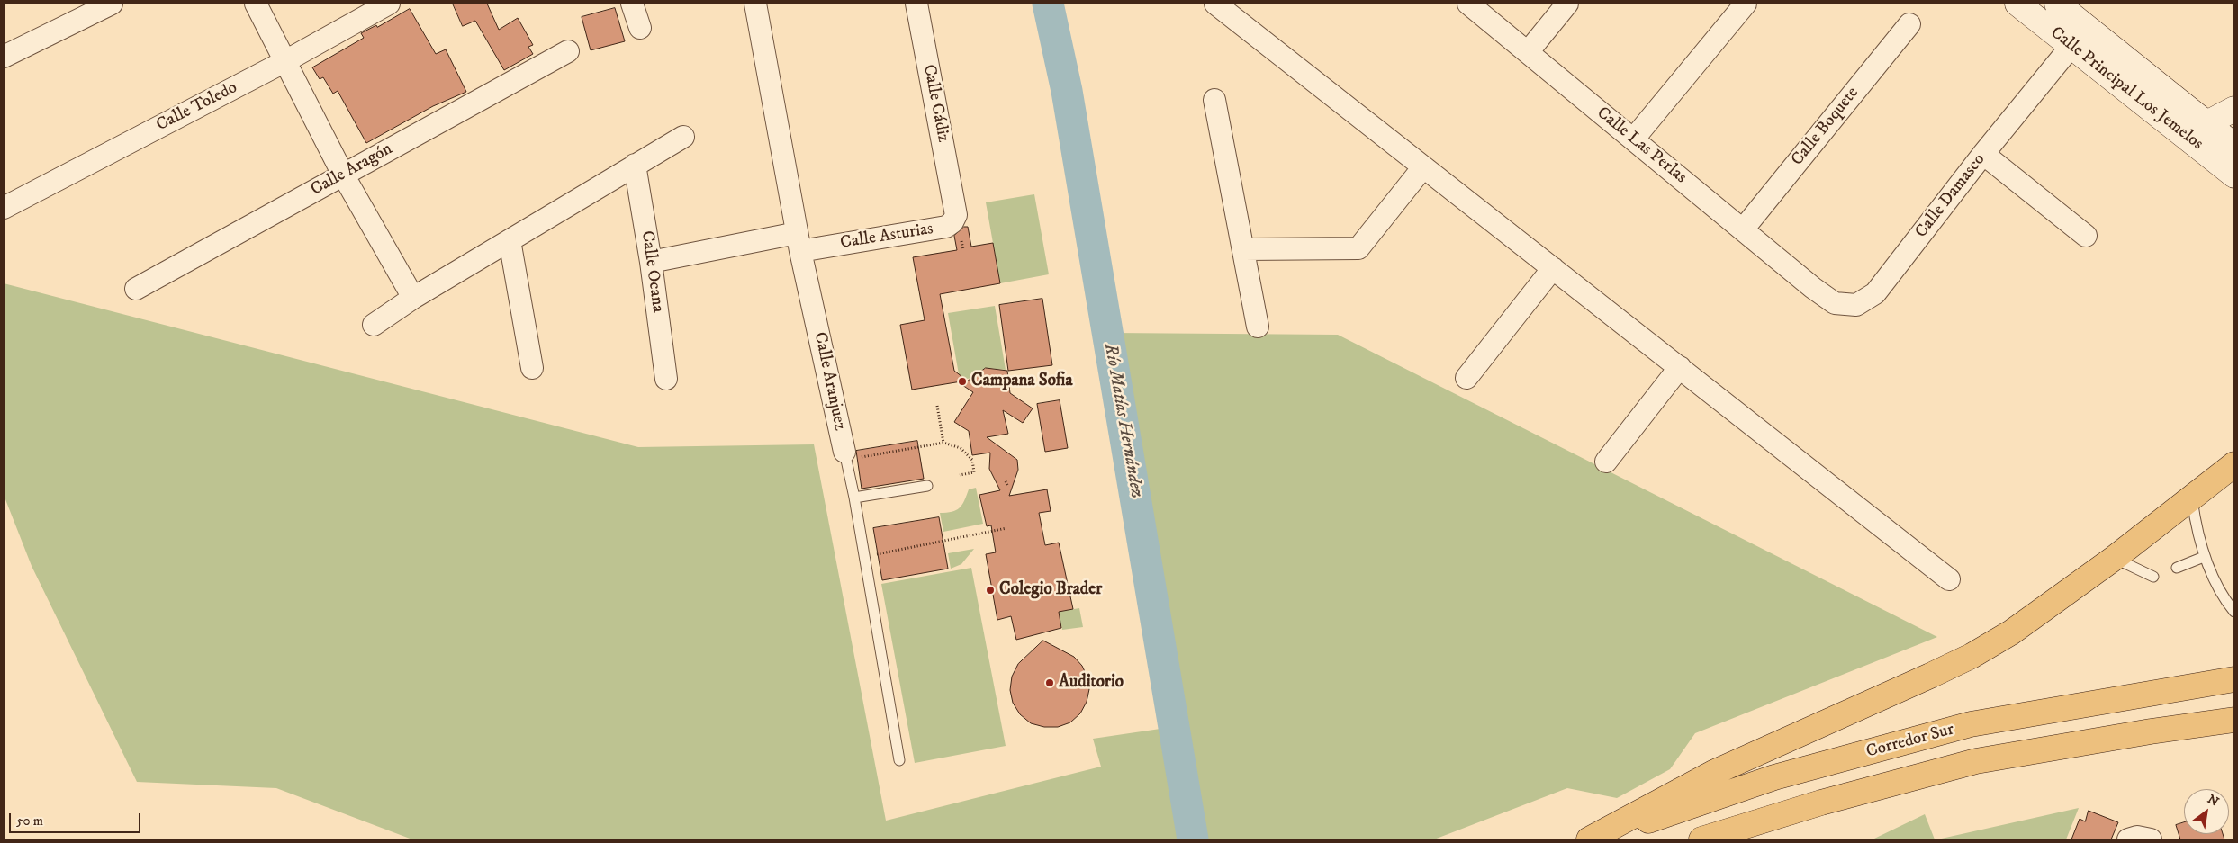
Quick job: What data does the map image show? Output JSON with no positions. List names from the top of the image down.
{
  "streets": {
    "highway": ["Corredor Sur"],
    "main road": ["Calle Principal Los Jemelos"],
    "street": [
      "Calle Cádiz",
      "Calle Toledo",
      "Calle Boquete",
      "Calle Las Perlas",
      "Calle Aragón",
      "Calle Damasco",
      "Calle Asturias",
      "Calle Ocana",
      "Calle Aranjuez"
    ]
  },
  "crossings": [
    ["Calle Principal Los Jemelos", "Calle Damasco"],
    ["Calle Cádiz", "Calle Asturias"],
    ["Calle Boquete", "Calle Las Perlas"],
    ["Calle Las Perlas", "Calle Damasco"],
    ["Calle Asturias", "Calle Ocana"],
    ["Calle Asturias", "Calle Aranjuez"]
  ],
  "water": ["Río Matías Hernández"],
  "places": ["Campana Sofia", "Colegio Brader", "Auditorio"],
  "scale_bar": "50 m",
  "north": "top right"
}
